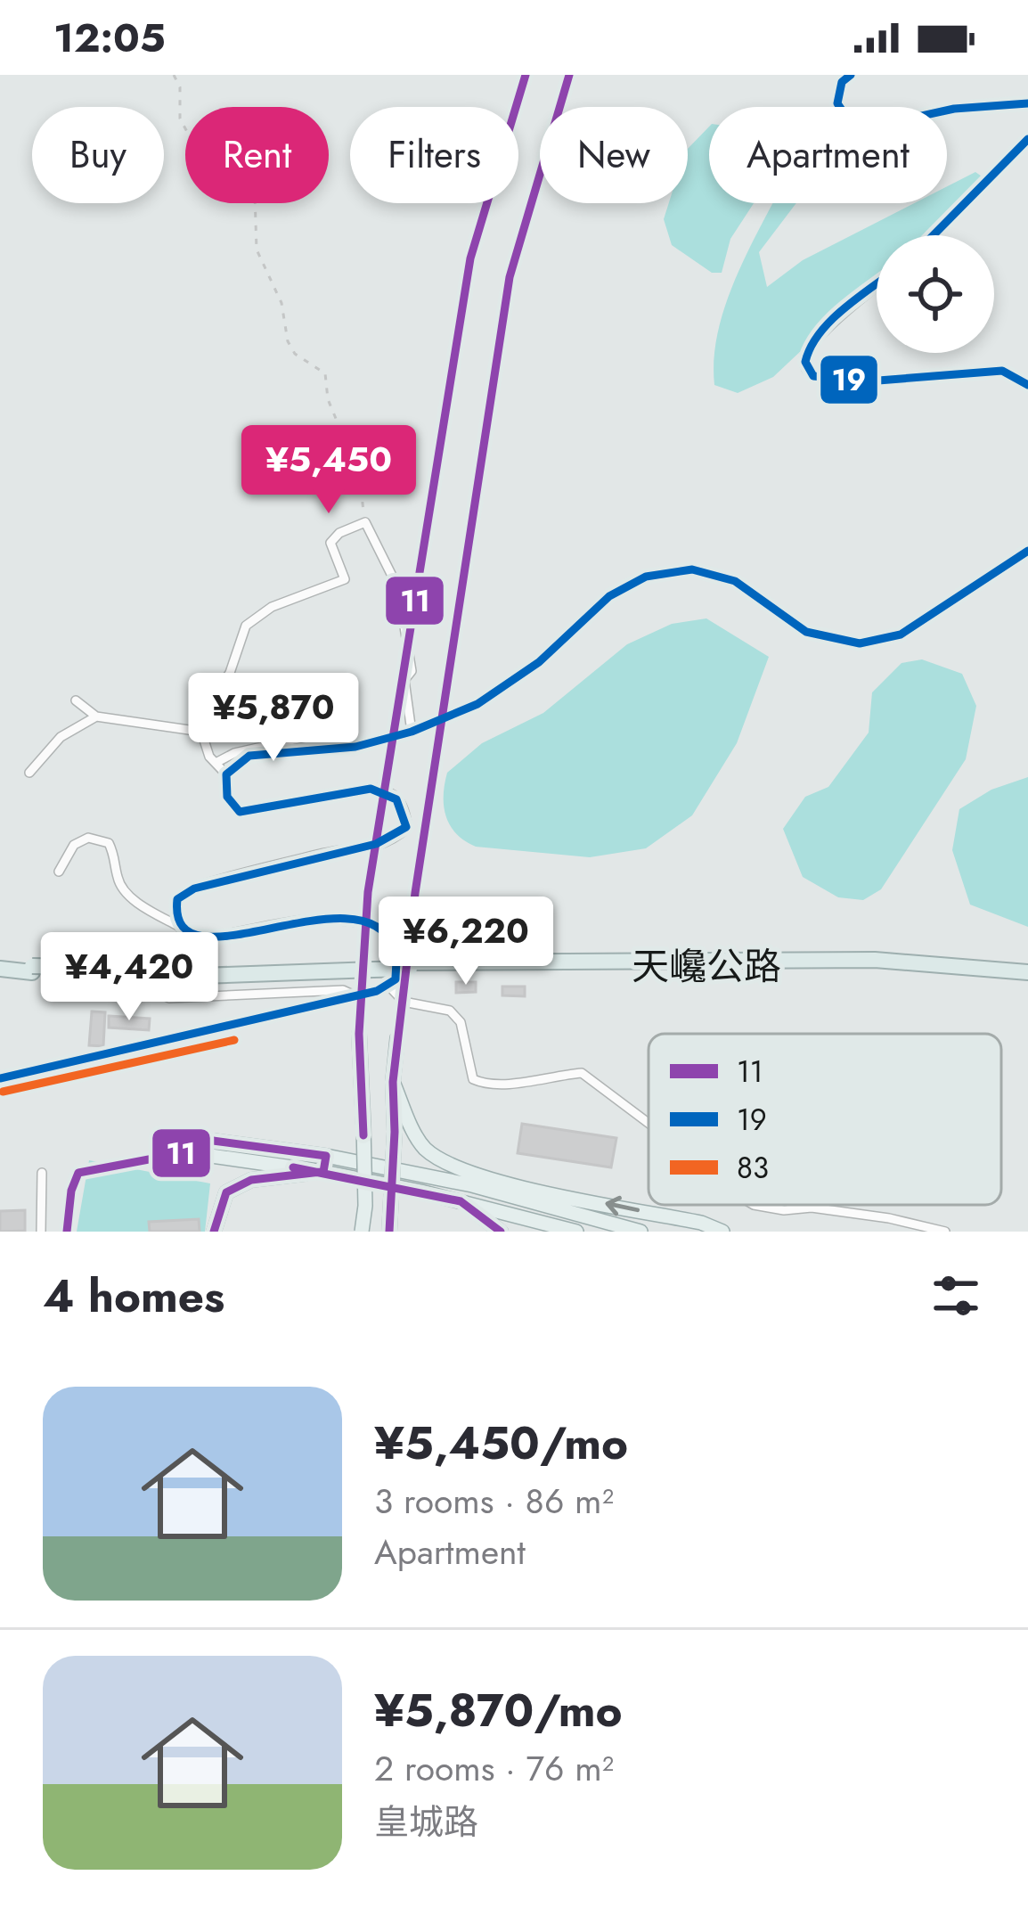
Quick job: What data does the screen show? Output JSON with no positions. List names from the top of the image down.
{
  "streets": {
    "highway": ["天巉公路"]
  },
  "lines": ["transit line 11", "transit line 19", "transit line 83"],
  "legend": ["11", "19", "83"],
  "page": {
    "status": "12:05",
    "chip": [
      "Buy",
      "Rent",
      "Filters",
      "New",
      "Apartment"
    ],
    "price": [
      "¥5,450",
      "¥5,870",
      "¥6,220",
      "¥4,420"
    ],
    "heading": "4 homes",
    "list": [
      {
        "name": "¥5,450/mo",
        "note": "3 rooms · 86 m² · Apartment"
      },
      {
        "name": "¥5,870/mo",
        "note": "2 rooms · 76 m² · 皇城路"
      }
    ]
  }
}
